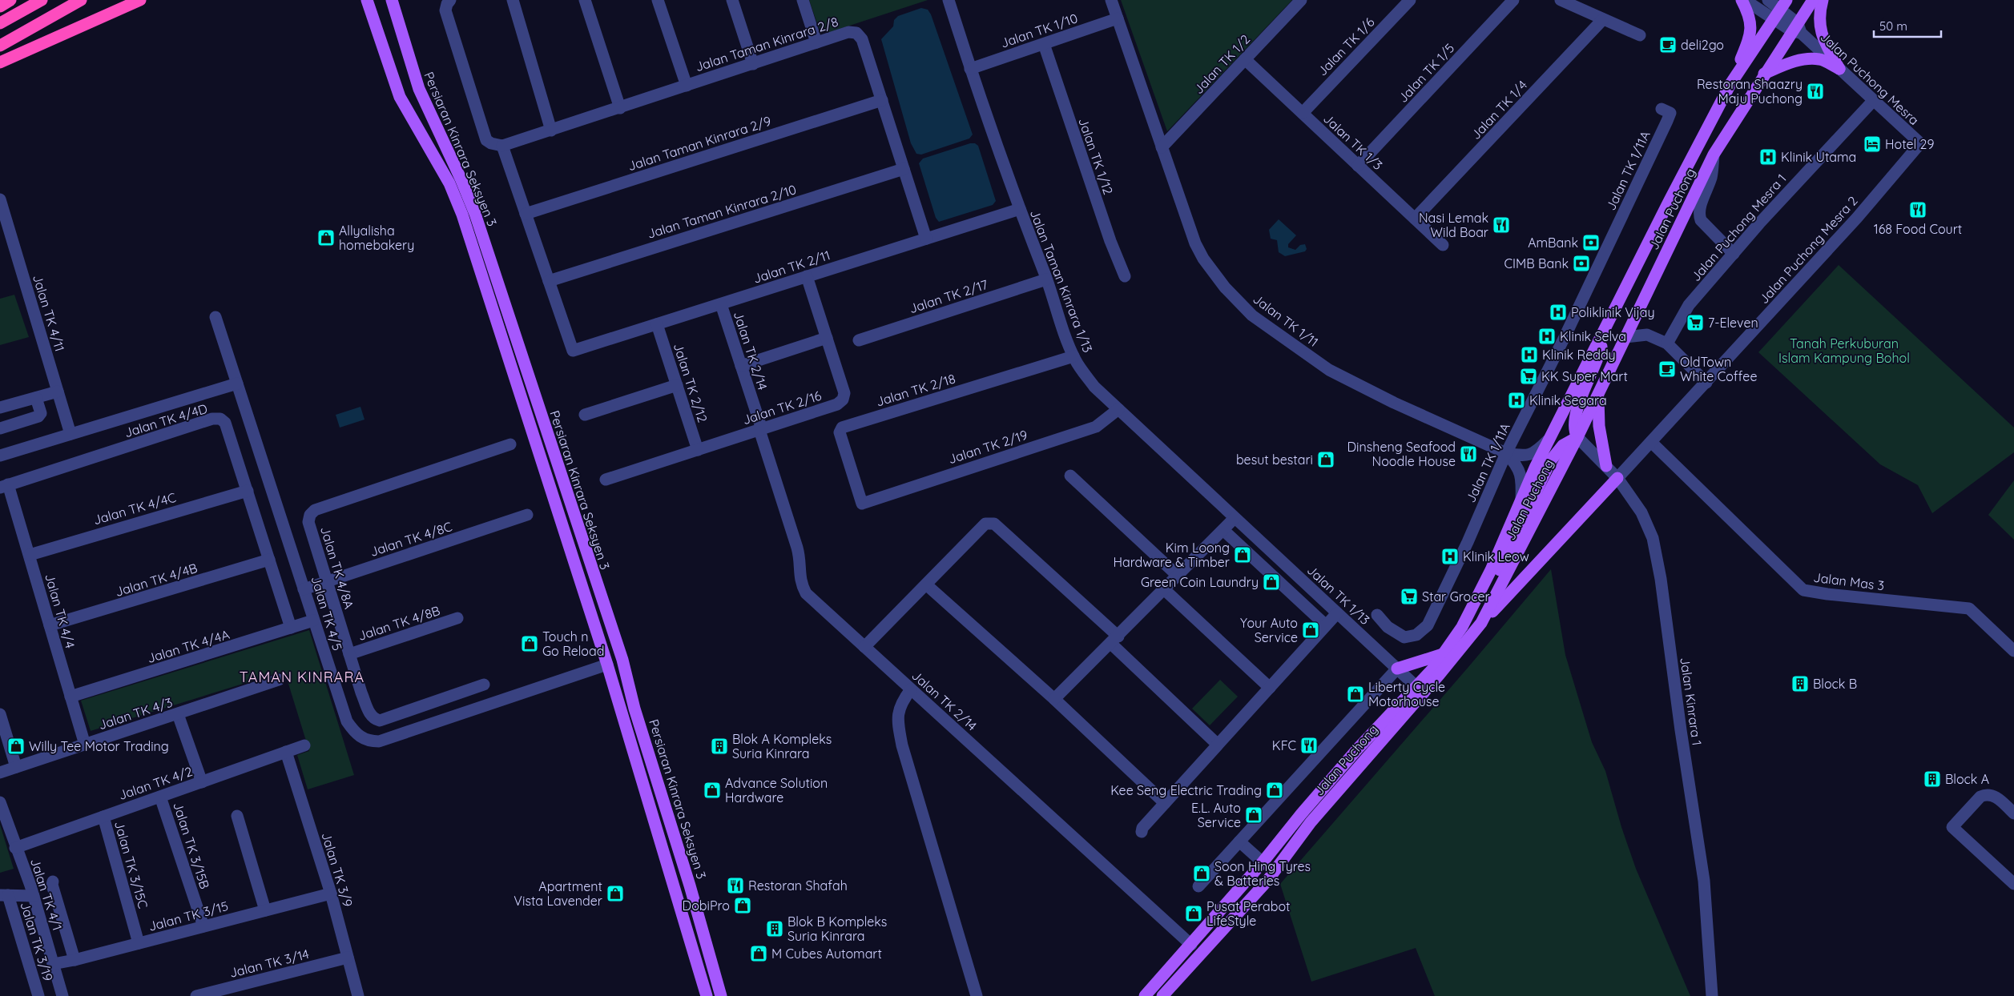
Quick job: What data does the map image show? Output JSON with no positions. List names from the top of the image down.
{
  "streets": {
    "main road": ["Persiaran Kinrara Seksyen 3", "Jalan Puchong"],
    "street": [
      "Jalan TK 1/10",
      "Jalan Taman Kinrara 2/8",
      "Jalan TK 1/6",
      "Jalan TK 1/2",
      "Jalan TK 1/5",
      "Jalan Puchong Mesra",
      "Jalan TK 1/4",
      "Jalan TK 1/3",
      "Jalan Taman Kinrara 2/9",
      "Jalan TK 1/12",
      "Jalan TK 1/11A",
      "Jalan Taman Kinrara 2/10",
      "Jalan Puchong Mesra 1",
      "Jalan Puchong Mesra 2",
      "Jalan TK 2/11",
      "Jalan Taman Kinrara 1/13",
      "Jalan TK 2/17",
      "Jalan TK 4/11",
      "Jalan TK 1/11",
      "Jalan TK 2/14",
      "Jalan TK 2/12",
      "Jalan TK 2/18",
      "Jalan TK 2/16",
      "Jalan TK 4/4D",
      "Jalan TK 2/19",
      "Jalan TK 4/4C",
      "Jalan TK 4/8C",
      "Jalan TK 4/8A",
      "Jalan TK 4/4B",
      "Jalan Mas 3",
      "Jalan TK 1/13",
      "Jalan TK 4/4",
      "Jalan TK 4/5",
      "Jalan TK 4/8B",
      "Jalan TK 4/4A",
      "Jalan Kinrara 1",
      "Jalan TK 4/3",
      "Jalan TK 4/2",
      "Jalan TK 3/15B",
      "Jalan TK 3/15C",
      "Jalan TK 3/9",
      "Jalan TK 4/1",
      "Jalan TK 3/15",
      "Jalan TK 3/19",
      "Jalan TK 3/14"
    ]
  },
  "crossings": [
    ["Jalan TK 1/10", "Jalan TK 1/12"],
    ["Jalan TK 1/10", "Jalan Taman Kinrara 1/13"],
    ["Jalan TK 1/10", "Jalan TK 1/11"],
    ["Jalan Taman Kinrara 2/8", "Jalan Taman Kinrara 2/9"],
    ["Jalan Taman Kinrara 2/8", "Jalan Taman Kinrara 2/10"],
    ["Jalan Taman Kinrara 2/8", "Jalan TK 2/11"],
    ["Jalan TK 1/6", "Jalan TK 1/3"],
    ["Jalan TK 1/2", "Jalan TK 1/3"],
    ["Jalan TK 1/2", "Jalan TK 1/11"],
    ["Jalan TK 1/5", "Jalan TK 1/3"],
    ["Jalan Puchong Mesra", "Jalan Puchong"],
    ["Jalan Puchong Mesra", "Jalan Puchong Mesra 1"],
    ["Jalan Puchong Mesra", "Jalan Puchong Mesra 2"],
    ["Jalan TK 1/4", "Jalan TK 1/3"],
    ["Persiaran Kinrara Seksyen 3", "Jalan TK 4/5"],
    ["Jalan TK 1/11A", "Jalan TK 1/11"],
    ["Jalan Puchong", "Jalan TK 2/14"],
    ["Jalan Puchong", "Jalan TK 1/13"],
    ["Jalan Puchong", "Jalan Kinrara 1"],
    ["Jalan Taman Kinrara 2/10", "Jalan TK 2/11"],
    ["Jalan Puchong Mesra 2", "Jalan Mas 3"],
    ["Jalan Puchong Mesra 2", "Jalan Kinrara 1"],
    ["Jalan TK 2/11", "Jalan Taman Kinrara 1/13"],
    ["Jalan TK 2/11", "Jalan TK 2/14"],
    ["Jalan TK 2/11", "Jalan TK 2/12"],
    ["Jalan TK 2/11", "Jalan TK 2/16"],
    ["Jalan Taman Kinrara 1/13", "Jalan TK 2/17"],
    ["Jalan Taman Kinrara 1/13", "Jalan TK 2/18"],
    ["Jalan Taman Kinrara 1/13", "Jalan TK 2/19"],
    ["Jalan Taman Kinrara 1/13", "Jalan TK 1/13"],
    ["Jalan TK 2/14", "Jalan TK 2/16"],
    ["Jalan TK 2/12", "Jalan TK 2/16"],
    ["Jalan TK 2/18", "Jalan TK 2/19"],
    ["Jalan TK 4/4D", "Jalan TK 4/4C"],
    ["Jalan TK 4/4D", "Jalan TK 4/4B"],
    ["Jalan TK 4/4D", "Jalan TK 4/4"],
    ["Jalan TK 4/4D", "Jalan TK 4/4A"],
    ["Jalan TK 4/4C", "Jalan TK 4/4"],
    ["Jalan TK 4/8C", "Jalan TK 4/8A"],
    ["Jalan TK 4/8C", "Jalan TK 4/5"],
    ["Jalan TK 4/8A", "Jalan TK 4/8B"],
    ["Jalan TK 4/4B", "Jalan TK 4/4"],
    ["Jalan TK 4/4", "Jalan TK 4/4A"],
    ["Jalan TK 4/4", "Jalan TK 4/3"],
    ["Jalan TK 4/5", "Jalan TK 4/4A"],
    ["Jalan TK 4/2", "Jalan TK 3/15B"],
    ["Jalan TK 4/2", "Jalan TK 3/15C"],
    ["Jalan TK 4/2", "Jalan TK 3/9"],
    ["Jalan TK 4/2", "Jalan TK 4/1"],
    ["Jalan TK 3/15B", "Jalan TK 3/15"],
    ["Jalan TK 3/15C", "Jalan TK 3/15"],
    ["Jalan TK 3/9", "Jalan TK 3/15"],
    ["Jalan TK 3/9", "Jalan TK 3/14"],
    ["Jalan TK 4/1", "Jalan TK 3/15"]
  ],
  "districts": ["TAMAN KINRARA"],
  "parks": ["Tanah Perkuburan Islam Kampung Bohol"],
  "places": {
    "cafe": ["deli2go", "OldTown White Coffee"],
    "restaurant": [
      "Restoran Shaazry Maju Puchong",
      "168 Food Court",
      "Nasi Lemak Wild Boar",
      "Dinsheng Seafood Noodle House",
      "KFC",
      "Restoran Shafah"
    ],
    "hotel": ["Hotel 29"],
    "hospital": [
      "Klinik Utama",
      "Poliklinik Vijay",
      "Klinik Selva",
      "Klinik Reddy",
      "Klinik Segara",
      "Klinik Leow"
    ],
    "shop": [
      "Allyalisha homebakery",
      "besut bestari",
      "Kim Loong Hardware & Timber",
      "Green Coin Laundry",
      "Your Auto Service",
      "Touch n Go Reload",
      "Liberty Cycle Motorhouse",
      "Willy Tee Motor Trading",
      "Advance Solution Hardware",
      "Kee Seng Electric Trading",
      "E.L. Auto Service",
      "Soon Hing Tyres & Batteries",
      "Apartment Vista Lavender",
      "DobiPro",
      "Pusat Perabot LifeStyle",
      "M Cubes Automart"
    ],
    "bank": ["AmBank", "CIMB Bank"],
    "supermarket": ["7-Eleven", "KK Super Mart", "Star Grocer"],
    "building": [
      "Block B",
      "Blok A Kompleks Suria Kinrara",
      "Block A",
      "Blok B Kompleks Suria Kinrara"
    ]
  },
  "scale_bar": "50 m"
}
